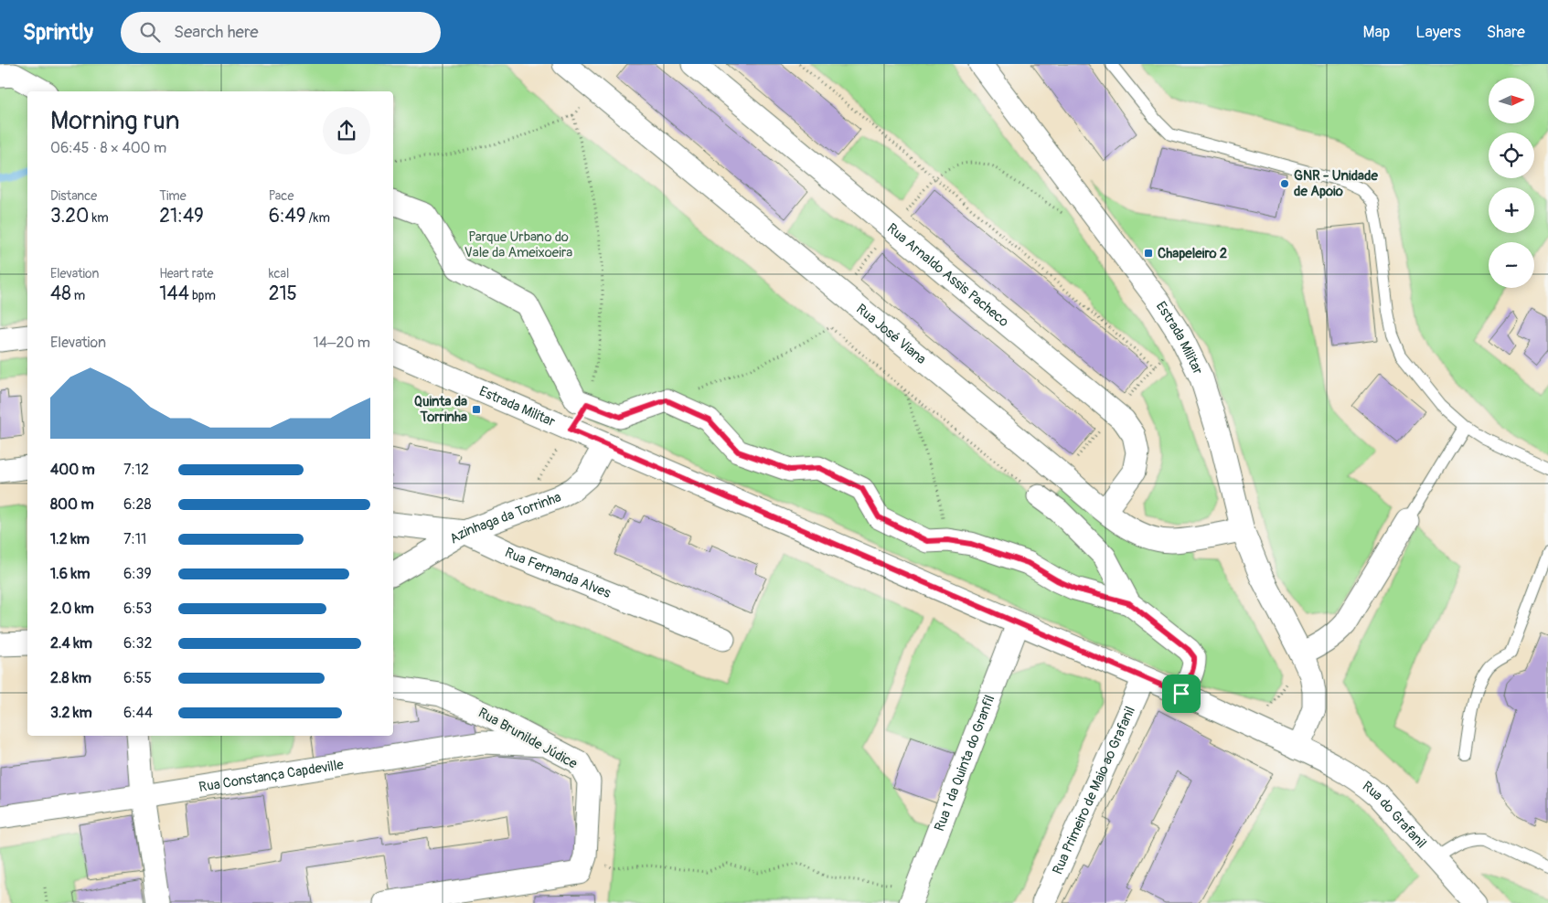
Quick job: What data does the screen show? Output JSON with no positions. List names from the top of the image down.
{
  "streets": {
    "street": [
      "Rua Arnaldo Assis Pacheco",
      "Rua José Viana",
      "Estrada Militar",
      "Azinhaga da Torrinha",
      "Rua Fernanda Alves",
      "Rua Brunilde Júdice",
      "Rua 1 da Quinta do Granfil",
      "Rua Constança Capdeville",
      "Rua Primeiro de Maio ao Grafanil",
      "Rua do Grafanil"
    ]
  },
  "crossings": [
    ["Rua Arnaldo Assis Pacheco", "Rua José Viana"],
    ["Rua José Viana", "Estrada Militar"],
    ["Estrada Militar", "Azinhaga da Torrinha"],
    ["Estrada Militar", "Rua 1 da Quinta do Granfil"],
    ["Estrada Militar", "Rua Primeiro de Maio ao Grafanil"],
    ["Estrada Militar", "Rua do Grafanil"],
    ["Azinhaga da Torrinha", "Rua Fernanda Alves"],
    ["Rua Brunilde Júdice", "Rua Constança Capdeville"]
  ],
  "parks": ["Parque Urbano do Vale da Ameixoeira"],
  "places": {
    "other": ["GNR - Unidade de Apoio"],
    "transit": ["Chapeleiro 2", "Quinta da Torrinha"]
  },
  "north": "right",
  "page": {
    "header": "Sprintly",
    "search": "Search here",
    "nav": ["Map", "Layers", "Share"],
    "map_buttons": ["+", "−"],
    "heading": ["Morning run", "06:45 · 8 × 400 m"],
    "stats": [
      ["Distance", "3.20 km"],
      ["Time", "21:49"],
      ["Pace", "6:49 /km"],
      ["Elevation", "48 m"],
      ["Heart rate", "144 bpm"],
      ["kcal", "215"]
    ],
    "chart": ["Elevation", "14–20 m"],
    "list": [
      {
        "name": "400 m",
        "note": "7:12"
      },
      {
        "name": "800 m",
        "note": "6:28"
      },
      {
        "name": "1.2 km",
        "note": "7:11"
      },
      {
        "name": "1.6 km",
        "note": "6:39"
      },
      {
        "name": "2.0 km",
        "note": "6:53"
      },
      {
        "name": "2.4 km",
        "note": "6:32"
      },
      {
        "name": "2.8 km",
        "note": "6:55"
      },
      {
        "name": "3.2 km",
        "note": "6:44"
      }
    ]
  }
}
